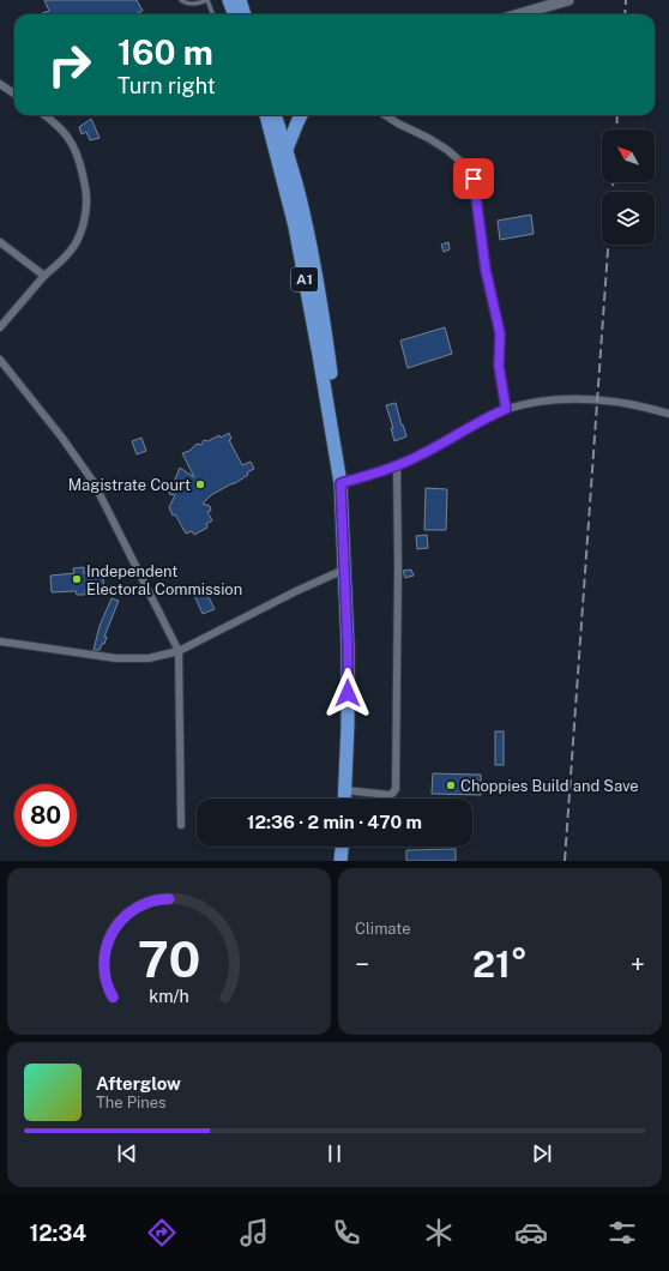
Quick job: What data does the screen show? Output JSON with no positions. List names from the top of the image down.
{
  "streets": {
    "highway": ["A1"]
  },
  "places": ["Magistrate Court", "Independent Electoral Commission", "Choppies Build and Save"],
  "north": "top left",
  "page": {
    "turn": ["160 m", "Turn right"],
    "limit": "80",
    "trip": "12:36 · 2 min · 470 m",
    "tile": "Climate",
    "heat": ["−", "21°", "+"],
    "song": ["Afterglow", "The Pines"],
    "tabs": "12:34",
    "gauge": ["70", "km/h"]
  }
}
